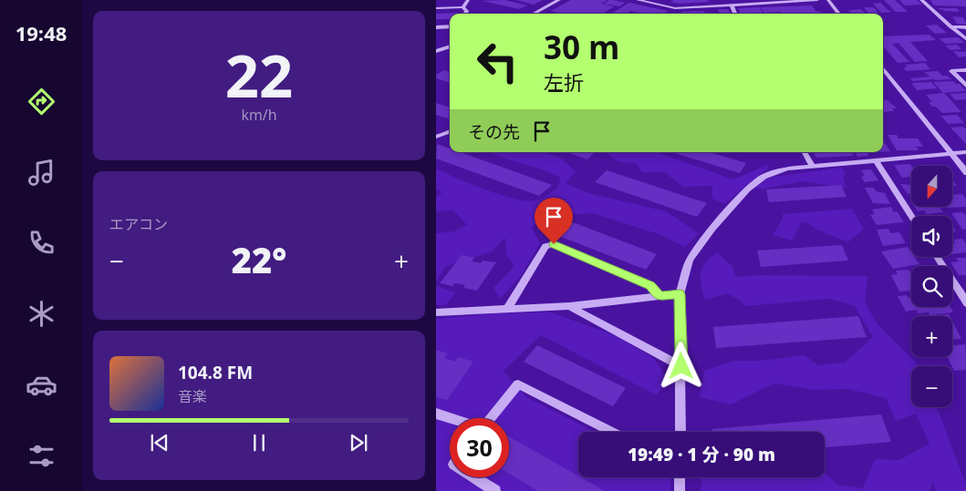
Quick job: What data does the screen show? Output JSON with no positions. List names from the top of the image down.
{
  "north": "bottom",
  "page": {
    "tabs": "19:48",
    "tile": [
      ["22", "km/h"],
      "エアコン"
    ],
    "turn": ["30 m", "左折"],
    "then": "その先",
    "map_buttons": ["+", "−"],
    "heat": ["−", "22°", "+"],
    "song": ["104.8 FM", "音楽"],
    "limit": "30",
    "trip": "19:49 · 1 分 · 90 m"
  }
}
